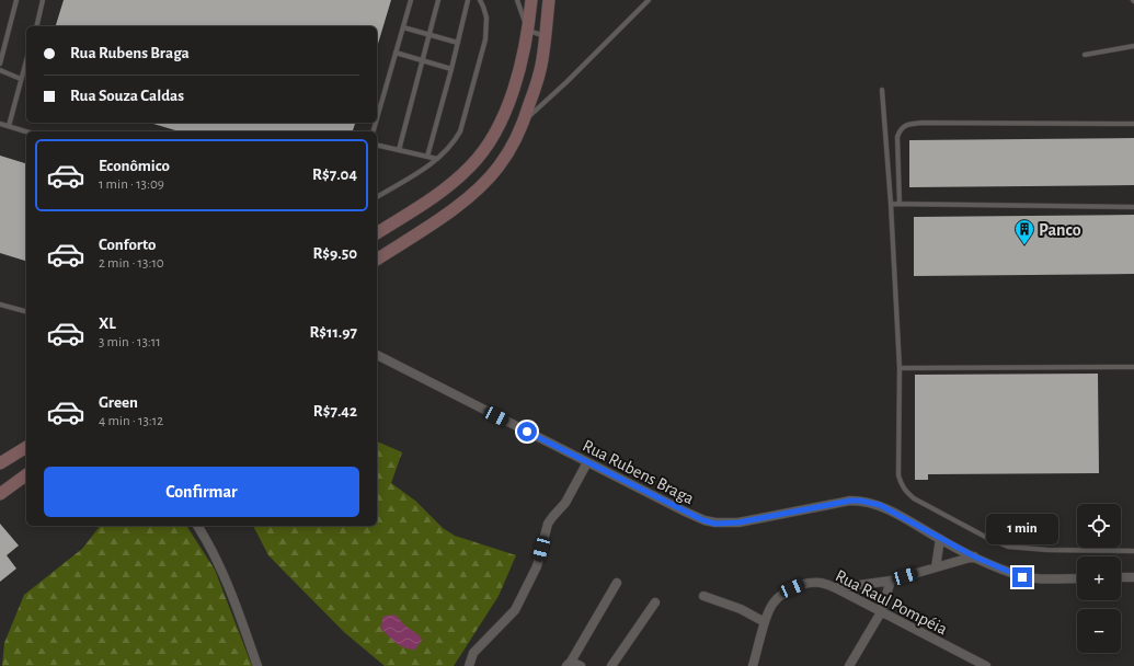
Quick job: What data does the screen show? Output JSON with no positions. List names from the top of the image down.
{
  "streets": {
    "street": ["Rua Rubens Braga", "Rua Raul Pompéia"]
  },
  "places": {
    "building": ["Panco"]
  },
  "page": {
    "banner": ["Rua Rubens Braga", "Rua Souza Caldas"],
    "list": [
      {
        "name": "Econômico",
        "note": "1 min · 13:09",
        "value": "R$7.04"
      },
      {
        "name": "Conforto",
        "note": "2 min · 13:10",
        "value": "R$9.50"
      },
      {
        "name": "XL",
        "note": "3 min · 13:11",
        "value": "R$11.97"
      },
      {
        "name": "Green",
        "note": "4 min · 13:12",
        "value": "R$7.42"
      }
    ],
    "buttons": "Confirmar",
    "map_buttons": ["+", "−"],
    "bubble": "1 min"
  }
}
